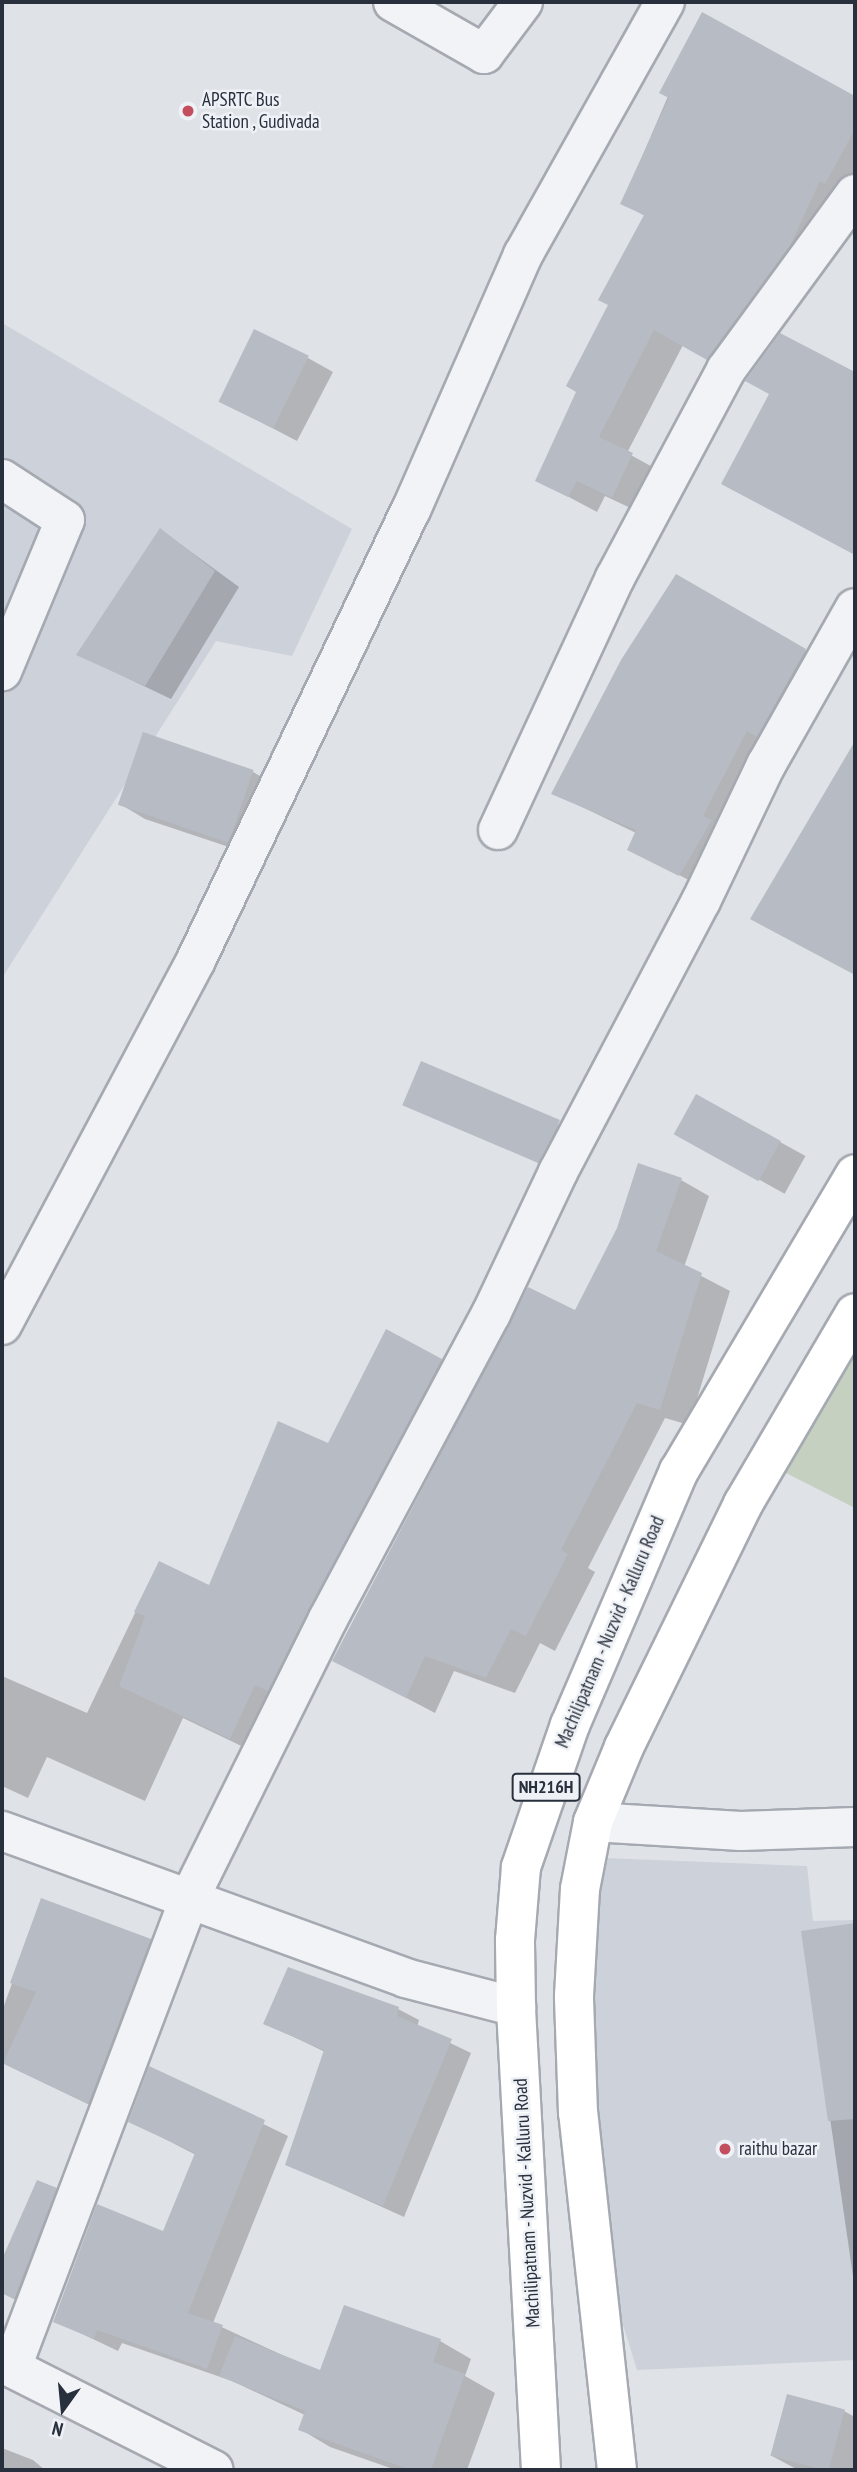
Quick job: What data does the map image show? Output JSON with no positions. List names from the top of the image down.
{
  "streets": {
    "highway": ["Machilipatnam - Nuzvid - Kalluru Road", "NH216H"]
  },
  "places": ["APSRTC Bus Station , Gudivada", "raithu bazar"],
  "north": "bottom"
}
